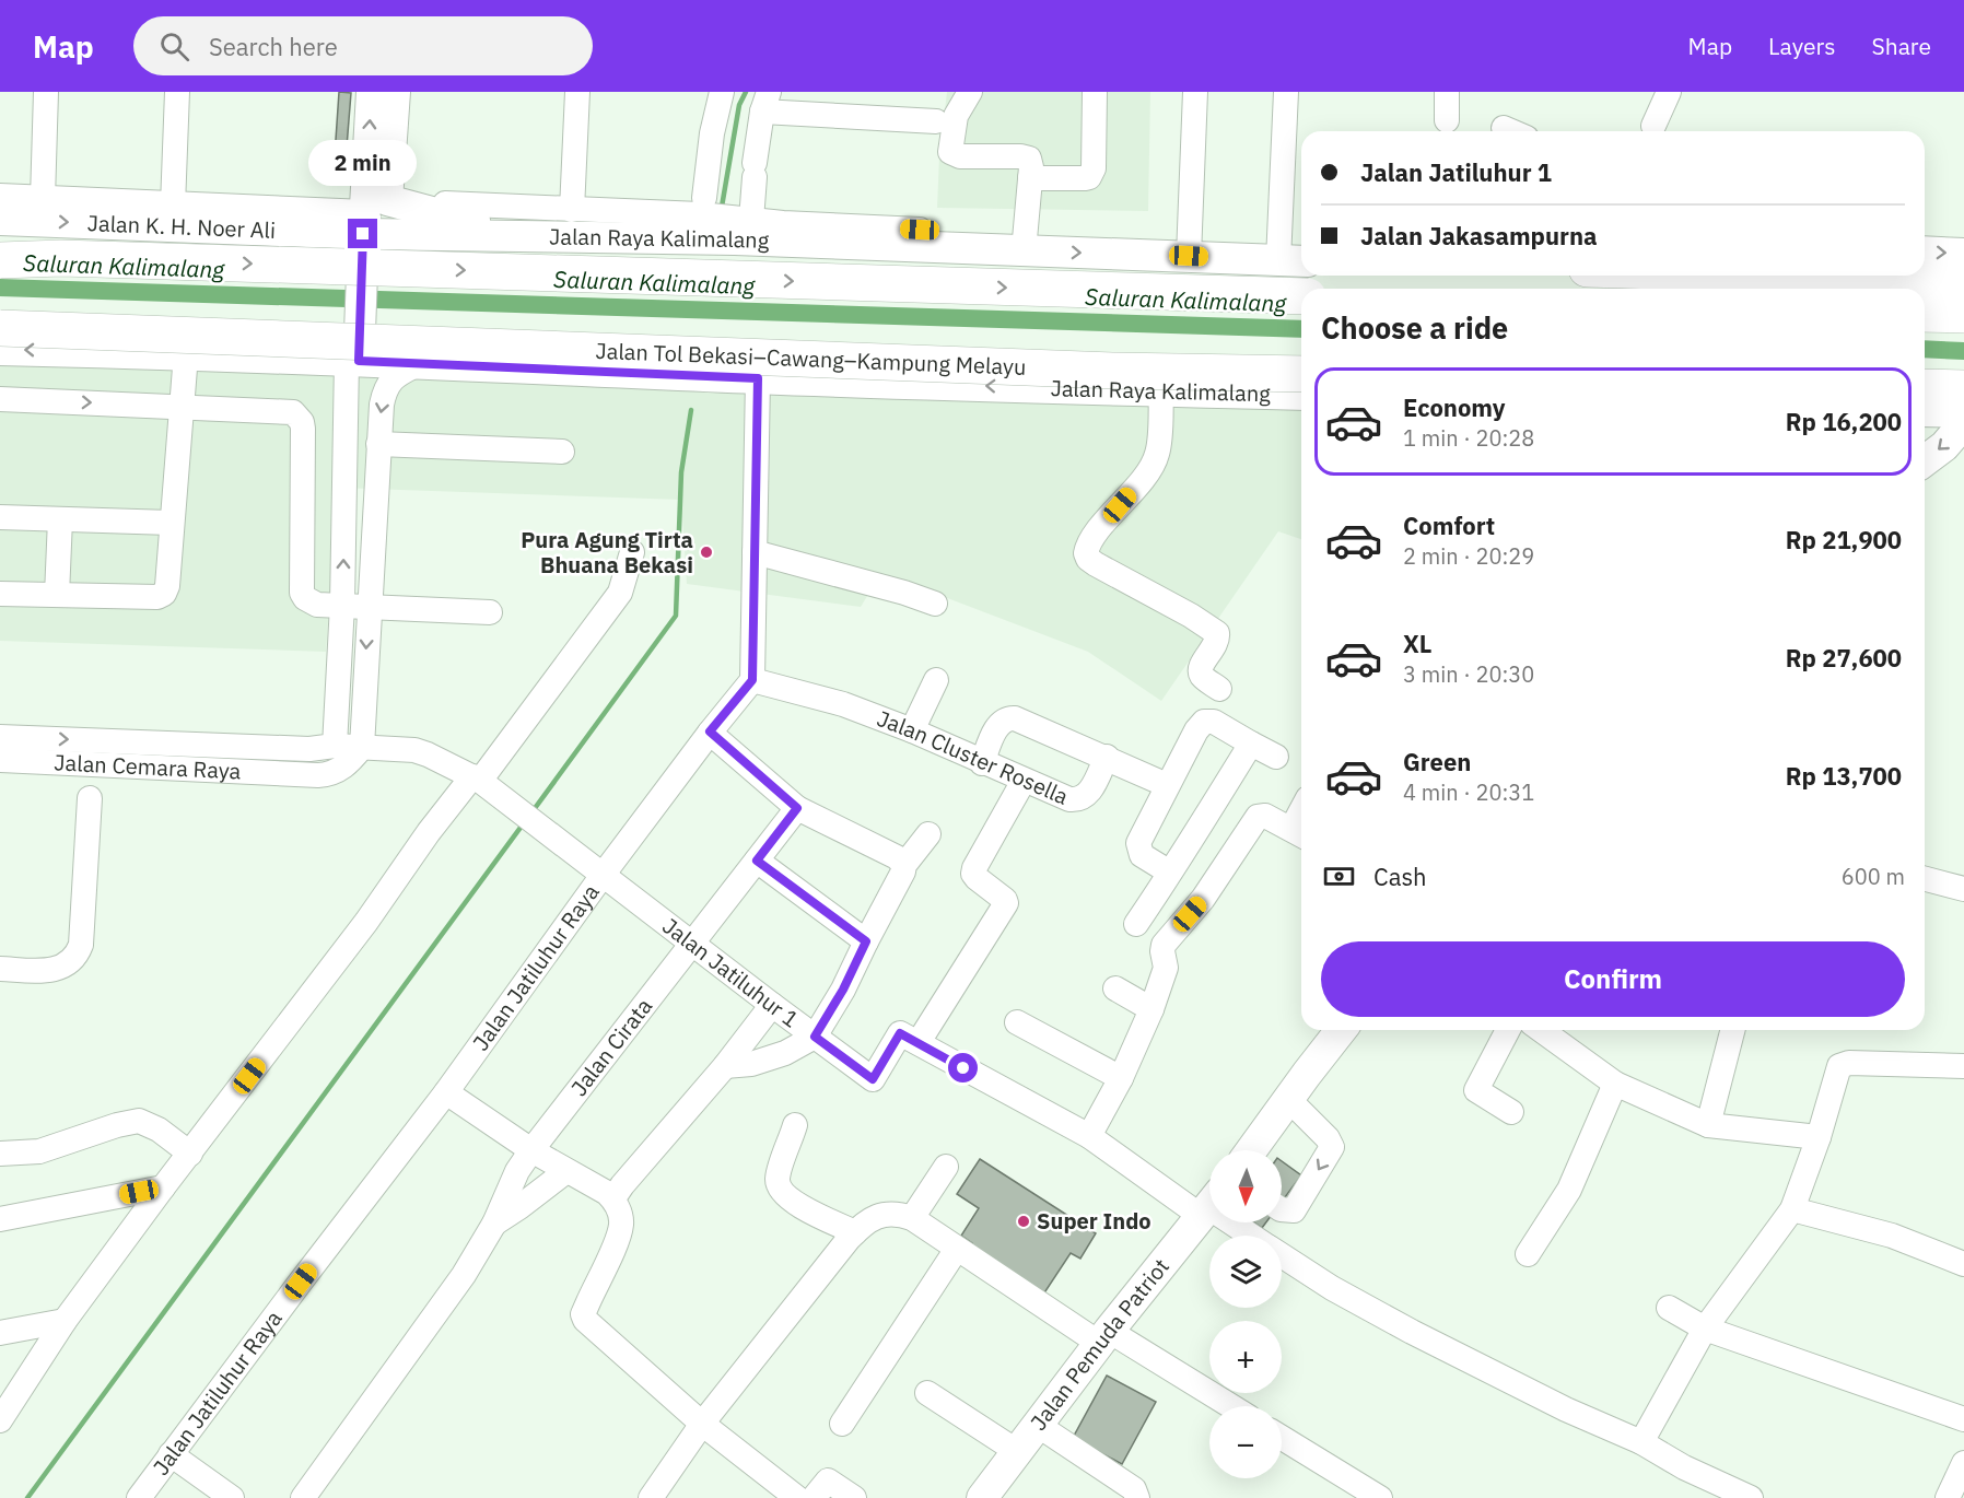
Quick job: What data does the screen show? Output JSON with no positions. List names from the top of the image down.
{
  "streets": {
    "highway": ["Jalan Tol Bekasi–Cawang–Kampung Melayu"],
    "main road": ["Jalan K. H. Noer Ali", "Jalan Raya Kalimalang", "Jalan Pemuda Patriot"],
    "street": [
      "Jalan Cluster Rosella",
      "Jalan Cemara Raya",
      "Jalan Jatiluhur Raya",
      "Jalan Jatiluhur 1",
      "Jalan Cirata"
    ]
  },
  "crossings": [
    ["Jalan K. H. Noer Ali", "Jalan Raya Kalimalang"],
    ["Jalan Cluster Rosella", "Jalan Jatiluhur Raya"],
    ["Jalan Cemara Raya", "Jalan Jatiluhur 1"],
    ["Jalan Jatiluhur Raya", "Jalan Jatiluhur 1"],
    ["Jalan Jatiluhur 1", "Jalan Cirata"],
    ["Jalan Jatiluhur 1", "Jalan Pemuda Patriot"]
  ],
  "water": ["Saluran Kalimalang"],
  "places": ["Pura Agung Tirta Bhuana Bekasi", "Super Indo"],
  "north": "bottom",
  "page": {
    "header": "Map",
    "search": "Search here",
    "nav": ["Map", "Layers", "Share"],
    "banner": ["Jalan Jatiluhur 1", "Jalan Jakasampurna"],
    "bubble": "2 min",
    "heading": "Choose a ride",
    "list": [
      {
        "name": "Economy",
        "note": "1 min · 20:28",
        "value": "Rp 16,200"
      },
      {
        "name": "Comfort",
        "note": "2 min · 20:29",
        "value": "Rp 21,900"
      },
      {
        "name": "XL",
        "note": "3 min · 20:30",
        "value": "Rp 27,600"
      },
      {
        "name": "Green",
        "note": "4 min · 20:31",
        "value": "Rp 13,700"
      }
    ],
    "pay": ["Cash", "600 m"],
    "buttons": "Confirm",
    "map_buttons": ["+", "−"]
  }
}
